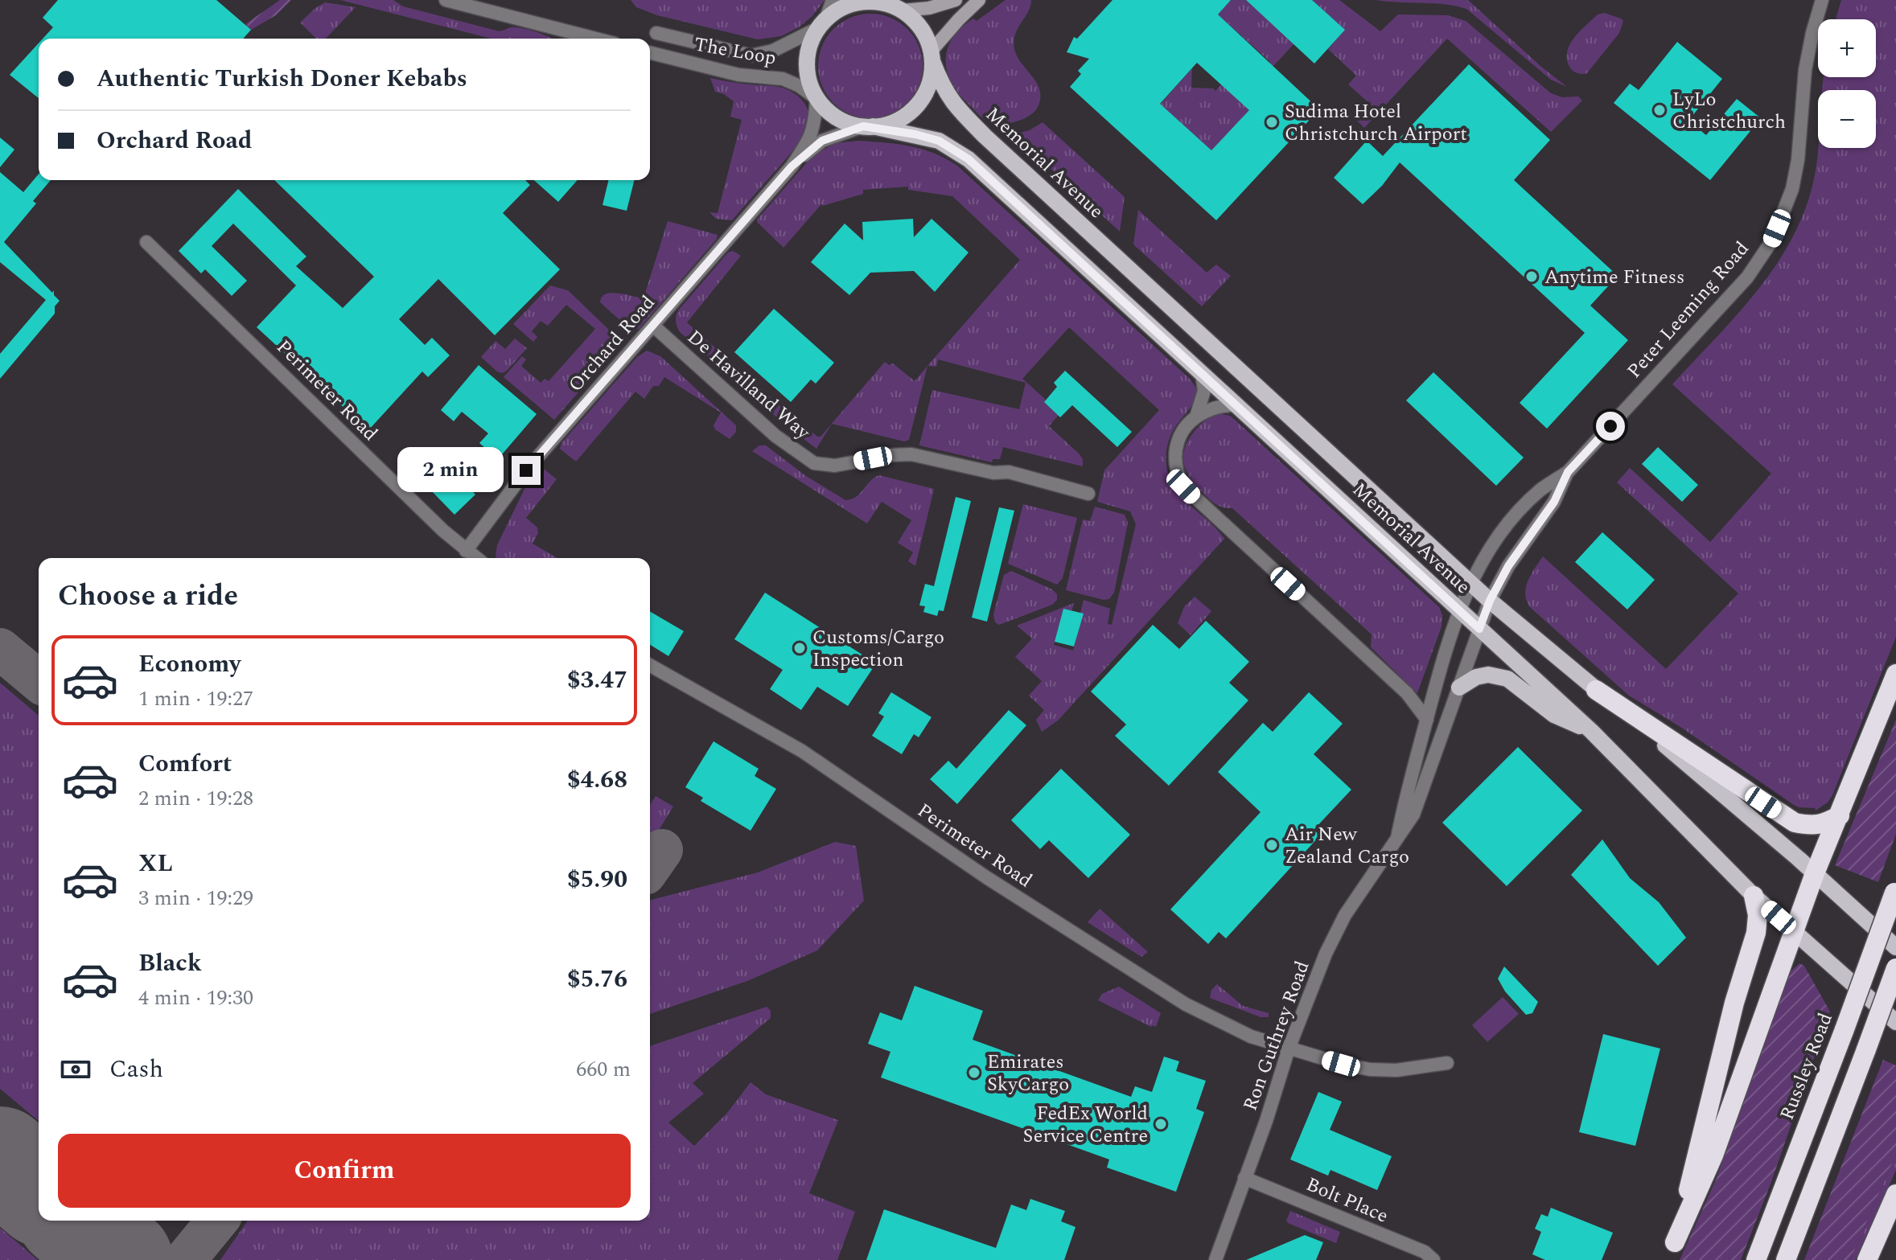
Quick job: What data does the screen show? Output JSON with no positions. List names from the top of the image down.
{
  "streets": {
    "highway": ["Russley Road"],
    "main road": ["Memorial Avenue"],
    "street": [
      "The Loop",
      "Peter Leeming Road",
      "Orchard Road",
      "De Havilland Way",
      "Perimeter Road",
      "Ron Guthrey Road",
      "Bolt Place"
    ]
  },
  "crossings": [
    ["The Loop", "Memorial Avenue"],
    ["The Loop", "Orchard Road"],
    ["Memorial Avenue", "Peter Leeming Road"],
    ["Memorial Avenue", "Orchard Road"],
    ["Memorial Avenue", "Ron Guthrey Road"],
    ["Peter Leeming Road", "Ron Guthrey Road"],
    ["Orchard Road", "De Havilland Way"],
    ["Orchard Road", "Perimeter Road"],
    ["Perimeter Road", "Ron Guthrey Road"],
    ["Ron Guthrey Road", "Bolt Place"]
  ],
  "places": [
    "LyLo Christchurch",
    "Sudima Hotel Christchurch Airport",
    "Anytime Fitness",
    "Customs/Cargo Inspection",
    "Air New Zealand Cargo",
    "Emirates SkyCargo",
    "FedEx World Service Centre"
  ],
  "page": {
    "map_buttons": ["+", "−"],
    "banner": ["Authentic Turkish Doner Kebabs", "Orchard Road"],
    "bubble": "2 min",
    "heading": "Choose a ride",
    "list": [
      {
        "name": "Economy",
        "note": "1 min · 19:27",
        "value": "$3.47"
      },
      {
        "name": "Comfort",
        "note": "2 min · 19:28",
        "value": "$4.68"
      },
      {
        "name": "XL",
        "note": "3 min · 19:29",
        "value": "$5.90"
      },
      {
        "name": "Black",
        "note": "4 min · 19:30",
        "value": "$5.76"
      }
    ],
    "pay": ["Cash", "660 m"],
    "buttons": "Confirm"
  }
}
